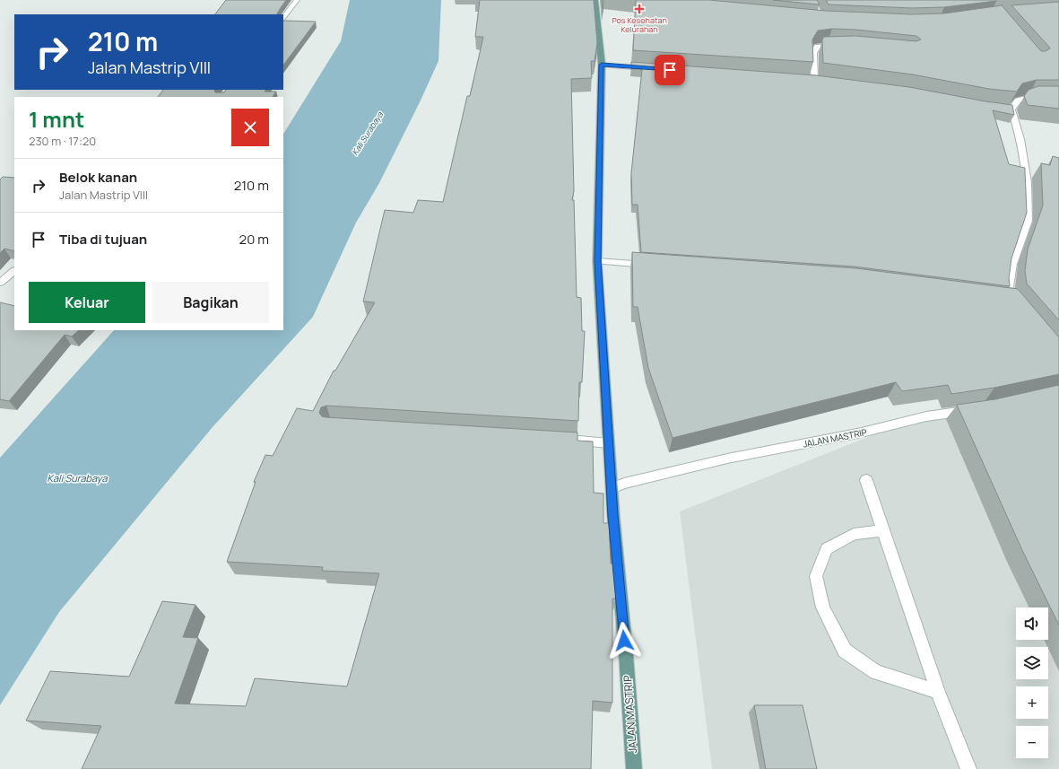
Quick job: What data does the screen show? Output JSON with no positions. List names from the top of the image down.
{
  "streets": {
    "main road": ["JALAN MASTRIP"]
  },
  "water": ["Kali Surabaya"],
  "places": {
    "health": ["Pos Kesehatan Kelurahan"]
  },
  "page": {
    "turn": ["210 m", "Jalan Mastrip VIII"],
    "heading": ["1 mnt", "230 m · 17:20"],
    "list": [
      {
        "name": "Belok kanan",
        "note": "Jalan Mastrip VIII",
        "value": "210 m"
      },
      {
        "name": "Tiba di tujuan",
        "value": "20 m"
      }
    ],
    "buttons": ["Keluar", "Bagikan"],
    "map_buttons": ["+", "−"]
  }
}
